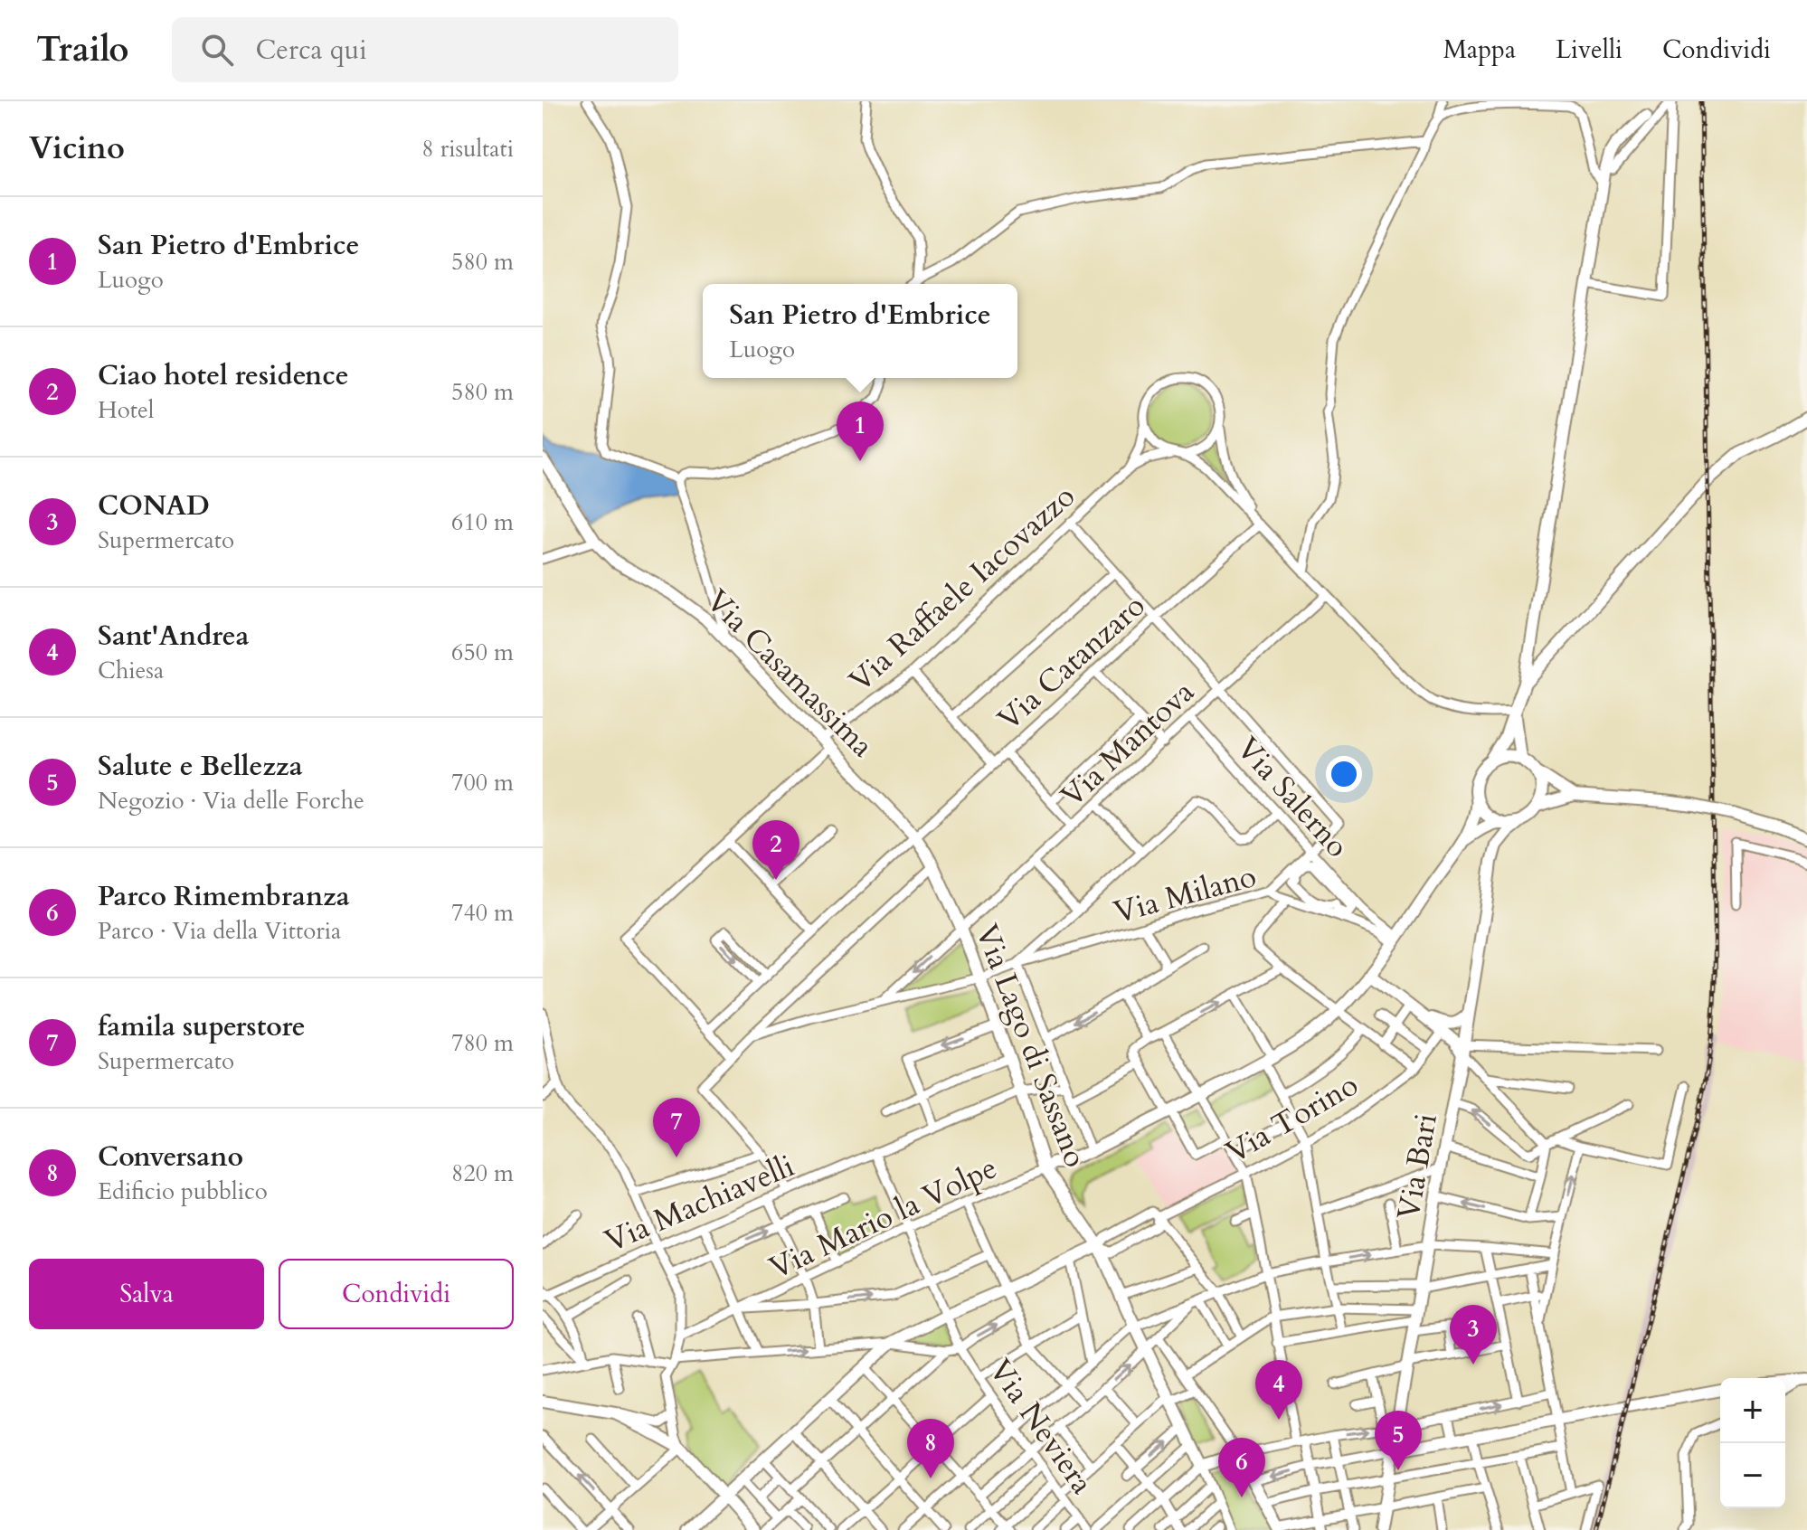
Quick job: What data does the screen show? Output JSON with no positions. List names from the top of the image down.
{
  "streets": {
    "main road": ["Via Casamassima", "Via Lago di Sassano", "Via Bari"],
    "street": [
      "Via Raffaele Iacovazzo",
      "Via Catanzaro",
      "Via Mantova",
      "Via Salerno",
      "Via Milano",
      "Via Torino",
      "Via Machiavelli",
      "Via Mario la Volpe",
      "Via Neviera"
    ]
  },
  "crossings": [
    ["Via Raffaele Iacovazzo", "Via Catanzaro"],
    ["Via Raffaele Iacovazzo", "Via Casamassima"],
    ["Via Catanzaro", "Via Casamassima"],
    ["Via Catanzaro", "Via Lago di Sassano"],
    ["Via Casamassima", "Via Lago di Sassano"],
    ["Via Mantova", "Via Salerno"],
    ["Via Mantova", "Via Milano"],
    ["Via Mantova", "Via Lago di Sassano"],
    ["Via Salerno", "Via Milano"],
    ["Via Milano", "Via Lago di Sassano"],
    ["Via Lago di Sassano", "Via Machiavelli"],
    ["Via Lago di Sassano", "Via Mario la Volpe"],
    ["Via Torino", "Via Bari"],
    ["Via Machiavelli", "Via Neviera"],
    ["Via Mario la Volpe", "Via Neviera"]
  ],
  "page": {
    "header": "Trailo",
    "search": "Cerca qui",
    "nav": ["Mappa", "Livelli", "Condividi"],
    "heading": ["Vicino", "8 risultati"],
    "list": [
      {
        "mark": "1",
        "name": "San Pietro d'Embrice",
        "note": "Luogo",
        "value": "580 m"
      },
      {
        "mark": "2",
        "name": "Ciao hotel residence",
        "note": "Hotel",
        "value": "580 m"
      },
      {
        "mark": "3",
        "name": "CONAD",
        "note": "Supermercato",
        "value": "610 m"
      },
      {
        "mark": "4",
        "name": "Sant'Andrea",
        "note": "Chiesa",
        "value": "650 m"
      },
      {
        "mark": "5",
        "name": "Salute e Bellezza",
        "note": "Negozio · Via delle Forche",
        "value": "700 m"
      },
      {
        "mark": "6",
        "name": "Parco Rimembranza",
        "note": "Parco · Via della Vittoria",
        "value": "740 m"
      },
      {
        "mark": "7",
        "name": "famila superstore",
        "note": "Supermercato",
        "value": "780 m"
      },
      {
        "mark": "8",
        "name": "Conversano",
        "note": "Edificio pubblico",
        "value": "820 m"
      }
    ],
    "popup": ["San Pietro d'Embrice", "Luogo"],
    "pins": [
      "1",
      "2",
      "7",
      "3",
      "4",
      "5",
      "8",
      "6"
    ],
    "buttons": ["Salva", "Condividi"],
    "map_buttons": ["+", "−"]
  }
}
